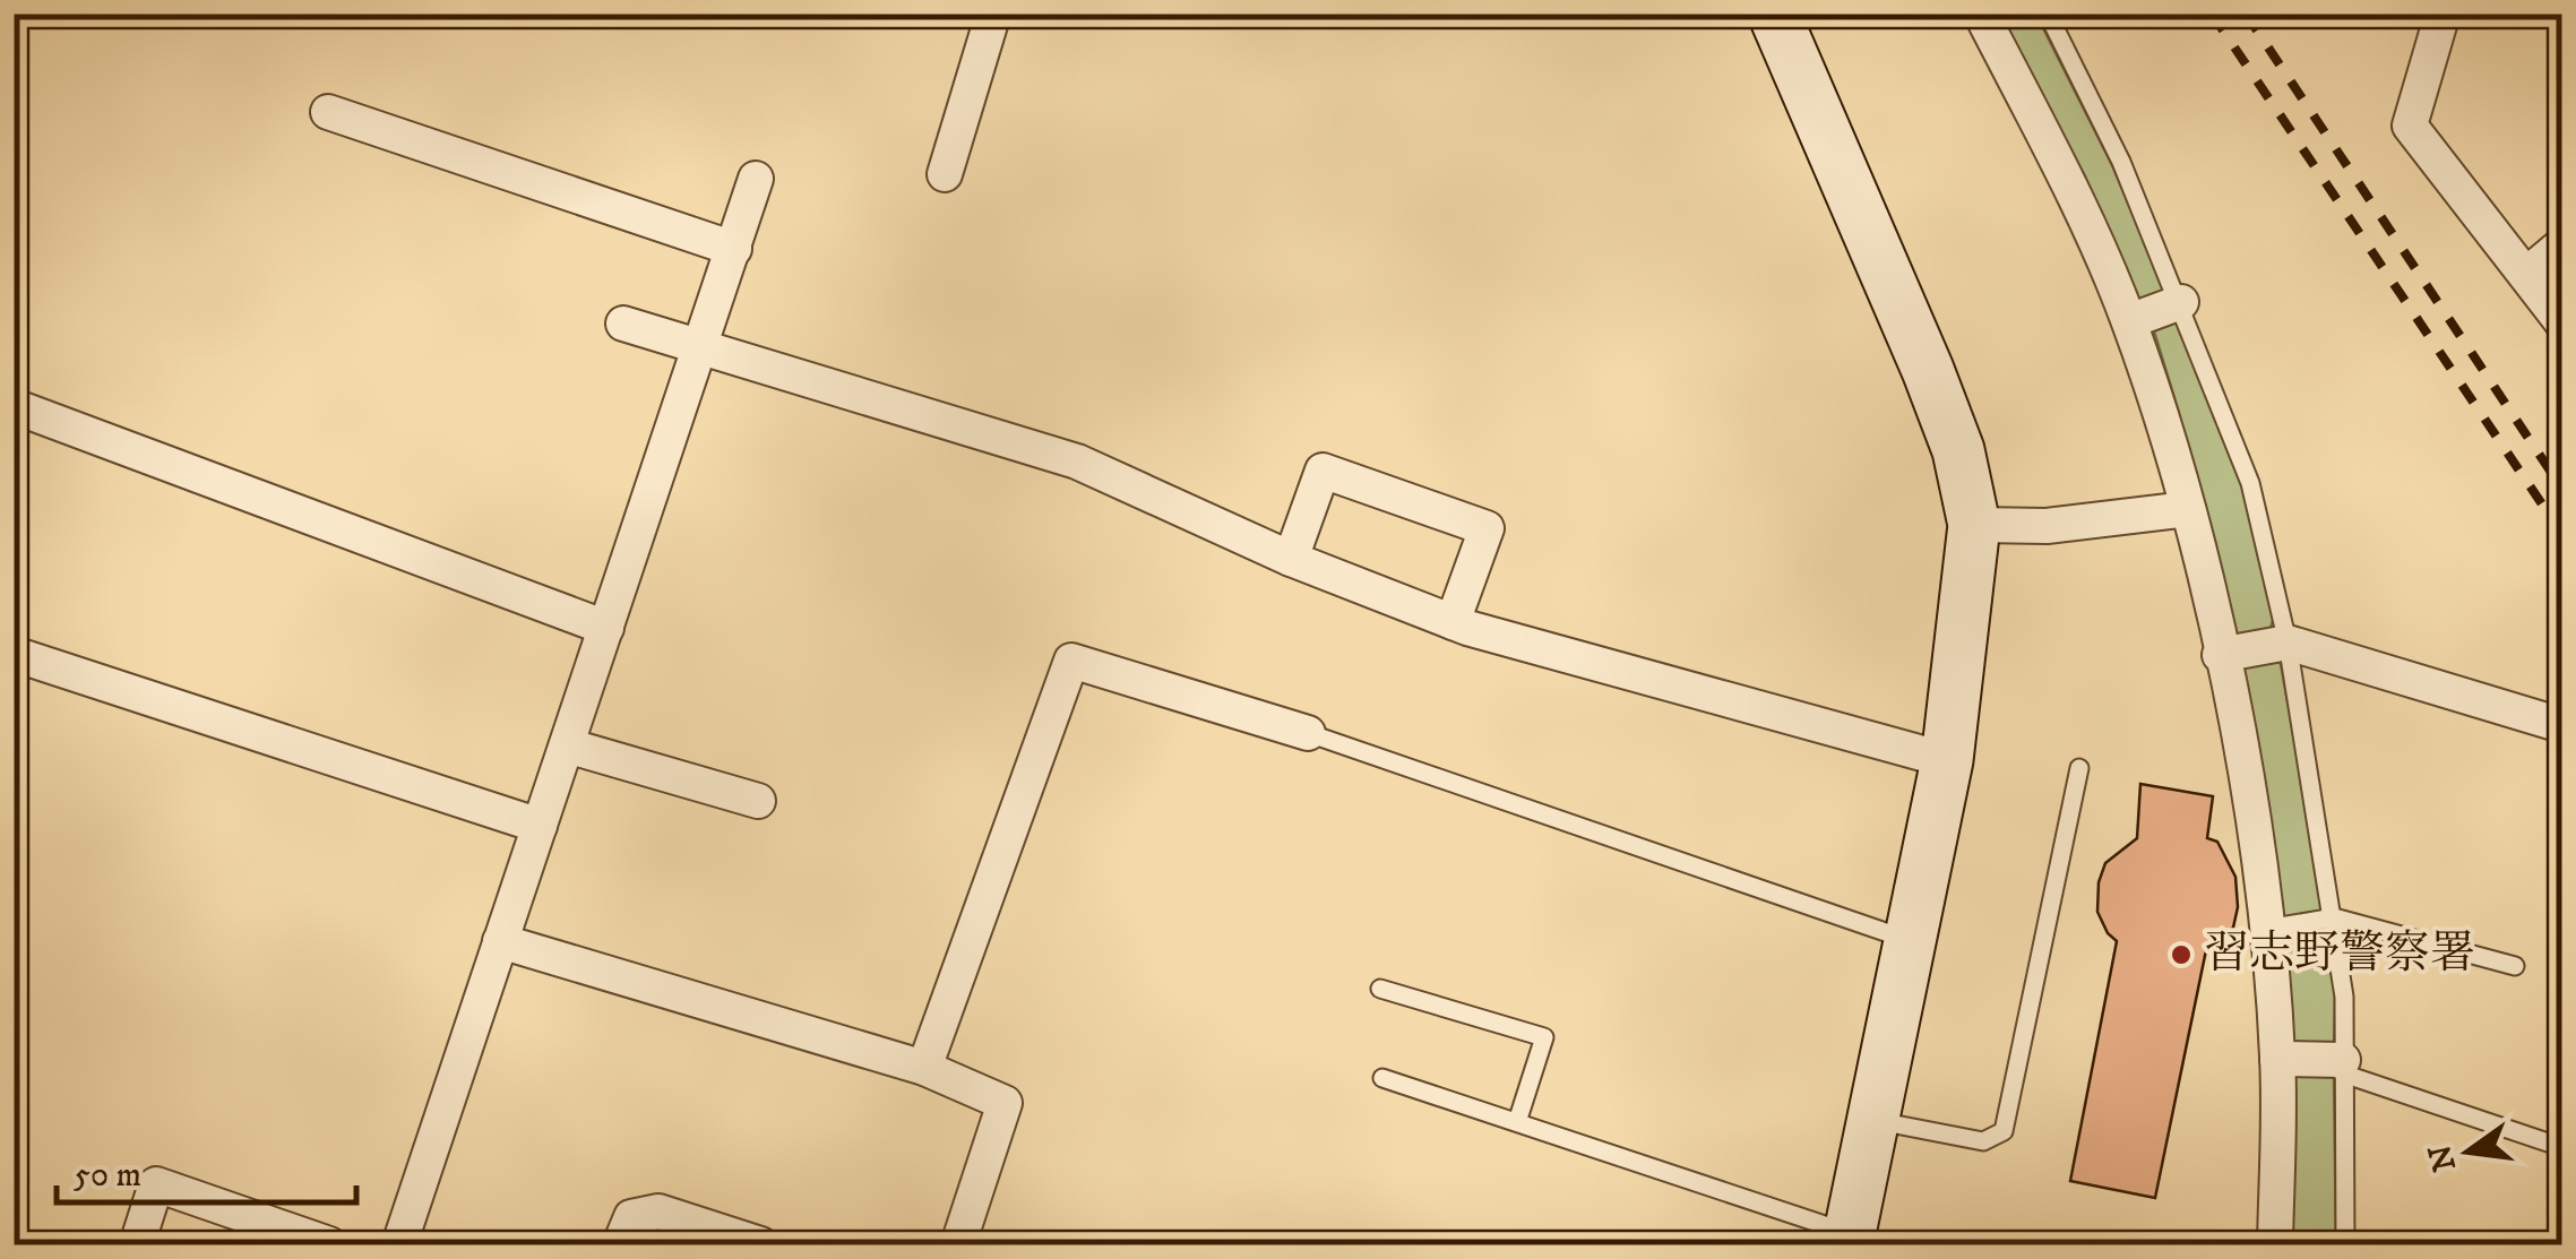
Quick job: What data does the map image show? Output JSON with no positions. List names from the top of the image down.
{
  "places": ["習志野警察署"],
  "scale_bar": "50 m",
  "north": "left"
}
